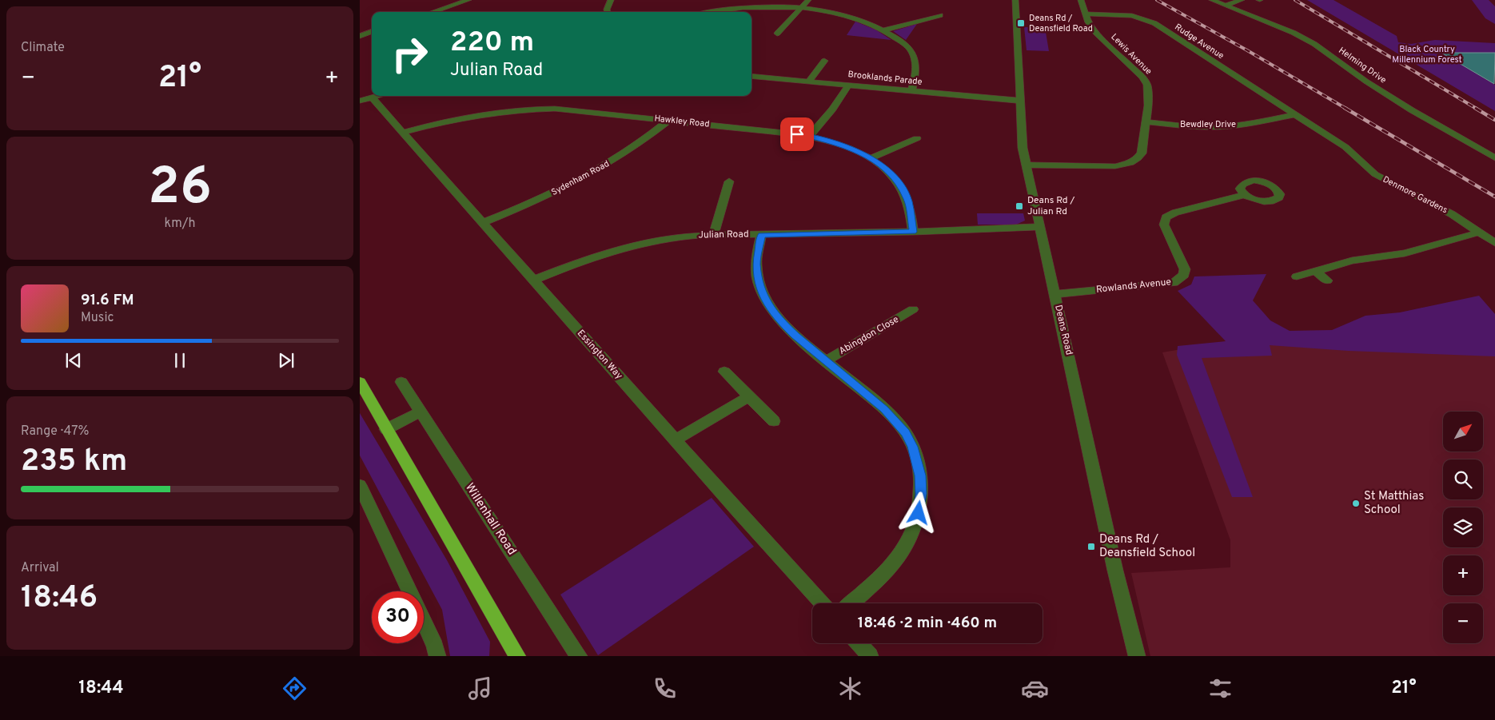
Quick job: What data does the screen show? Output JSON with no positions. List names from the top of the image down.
{
  "streets": {
    "street": [
      "Rudge Avenue",
      "Lewis Avenue",
      "Helming Drive",
      "Brooklands Parade",
      "Hawkley Road",
      "Bewdley Drive",
      "Sydenham Road",
      "Denmore Gardens",
      "Julian Road",
      "Rowlands Avenue",
      "Deans Road",
      "Abingdon Close",
      "Essington Way",
      "Willenhall Road"
    ]
  },
  "crossings": [
    ["Rudge Avenue", "Lewis Avenue"],
    ["Rudge Avenue", "Bewdley Drive"],
    ["Rudge Avenue", "Denmore Gardens"],
    ["Lewis Avenue", "Bewdley Drive"],
    ["Lewis Avenue", "Deans Road"],
    ["Brooklands Parade", "Deans Road"],
    ["Hawkley Road", "Sydenham Road"],
    ["Hawkley Road", "Julian Road"],
    ["Hawkley Road", "Essington Way"],
    ["Bewdley Drive", "Denmore Gardens"],
    ["Sydenham Road", "Essington Way"],
    ["Julian Road", "Deans Road"],
    ["Julian Road", "Essington Way"],
    ["Rowlands Avenue", "Deans Road"]
  ],
  "parks": ["Black Country Millennium Forest"],
  "places": {
    "transit": ["Deans Rd / Deansfield Road", "Deans Rd / Julian Rd", "Deans Rd / Deansfield School"],
    "other": ["St Matthias School"]
  },
  "north": "top right",
  "page": {
    "tile": [
      "Climate",
      ["26", "km/h"],
      ["Range · 47%", "235 km"],
      ["Arrival", "18:46"]
    ],
    "turn": ["220 m", "Julian Road"],
    "heat": ["−", "21°", "+"],
    "song": ["91.6 FM", "Music"],
    "map_buttons": ["+", "−"],
    "limit": "30",
    "trip": "18:46 · 2 min · 460 m",
    "tabs": ["18:44", "21°"]
  }
}
